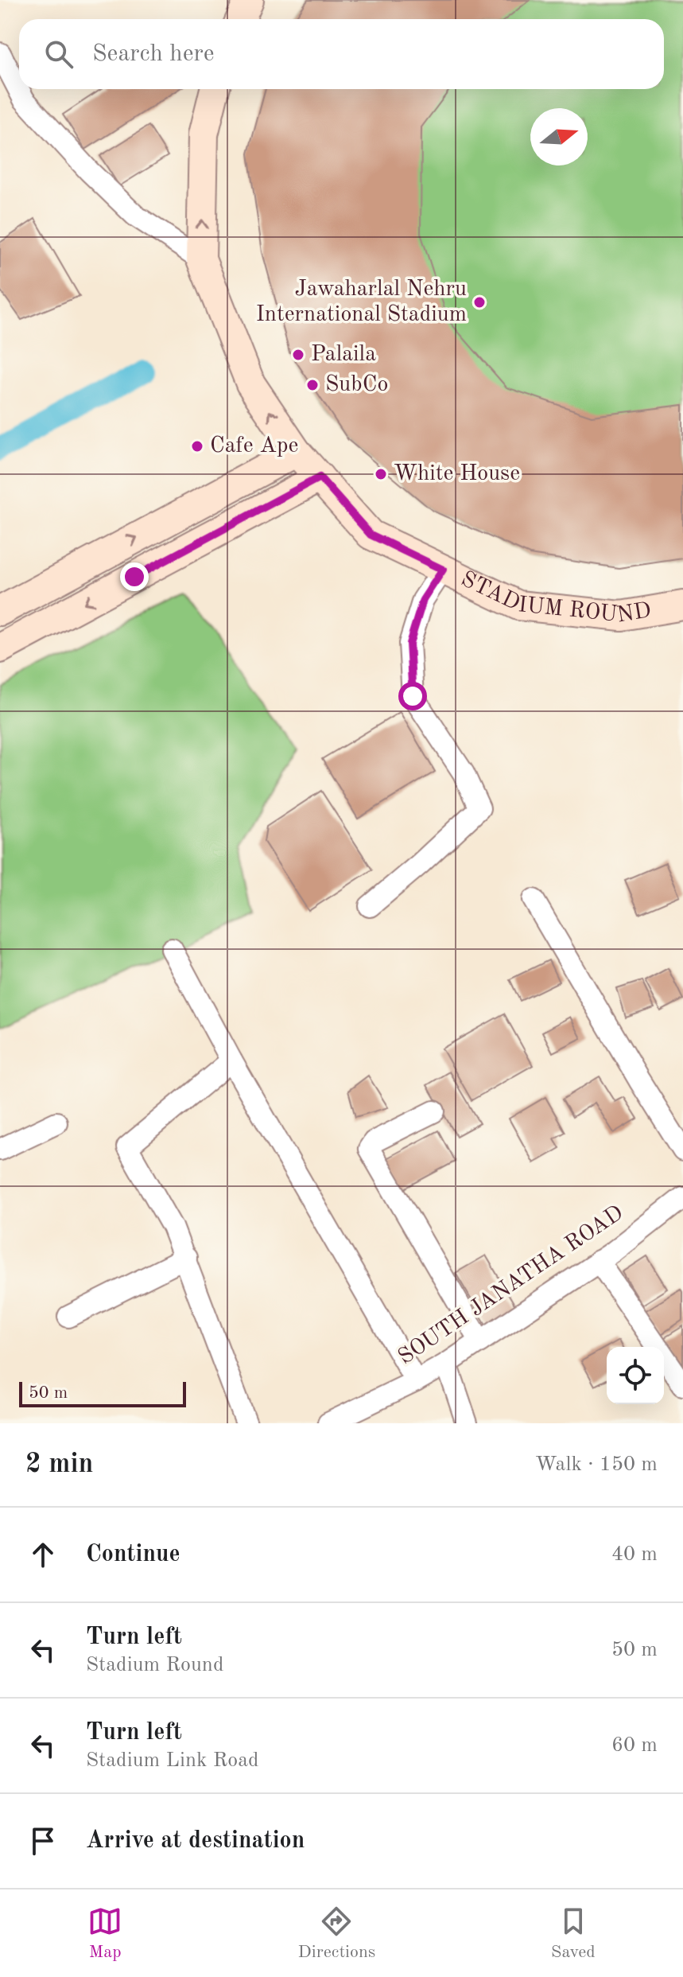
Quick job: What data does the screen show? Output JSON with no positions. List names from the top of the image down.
{
  "streets": {
    "street": ["STADIUM ROUND", "SOUTH JANATHA ROAD"]
  },
  "one_way": ["STADIUM ROUND"],
  "places": [
    "Jawaharlal Nehru International Stadium",
    "Palaila",
    "SubCo",
    "Cafe Ape",
    "White House"
  ],
  "scale_bar": "50 m",
  "north": "right",
  "page": {
    "search": "Search here",
    "scale": "50 m",
    "heading": ["2 min", "Walk · 150 m"],
    "list": [
      ["Continue", "40 m"],
      ["Turn left", "Stadium Round", "50 m"],
      ["Turn left", "Stadium Link Road", "60 m"],
      "Arrive at destination"
    ],
    "nav": ["Map", "Directions", "Saved"]
  }
}
